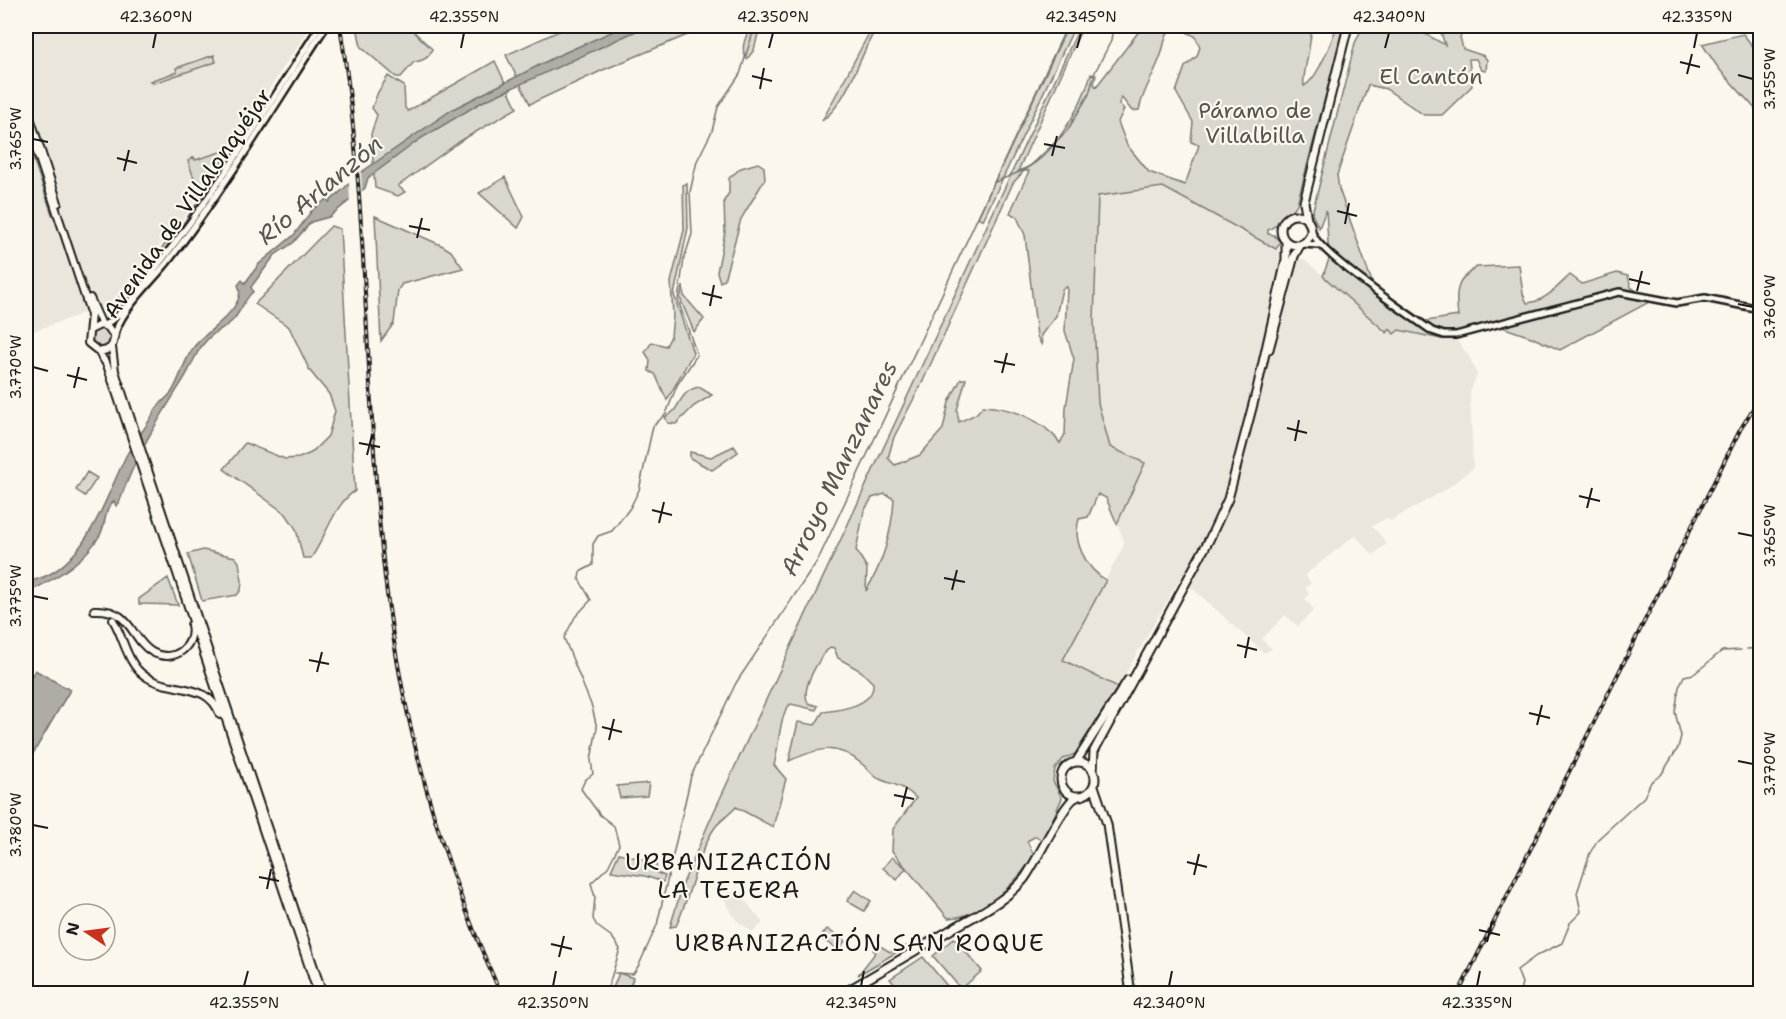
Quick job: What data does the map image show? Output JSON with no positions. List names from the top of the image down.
{
  "streets": {
    "street": ["Avenida de Villalonquéjar"]
  },
  "districts": ["URBANIZACIÓN LA TEJERA", "URBANIZACIÓN SAN ROQUE"],
  "water": ["Río Arlanzón", "Arroyo Manzanares"],
  "parks": ["El Cantón", "Páramo de Villalbilla"],
  "north": "left",
  "coordinates": [
    "42.360°N",
    "42.355°N",
    "42.350°N",
    "42.345°N",
    "42.340°N",
    "42.335°N",
    "3.755°W",
    "3.765°W",
    "3.760°W",
    "3.770°W",
    "3.775°W",
    "3.780°W"
  ]
}
